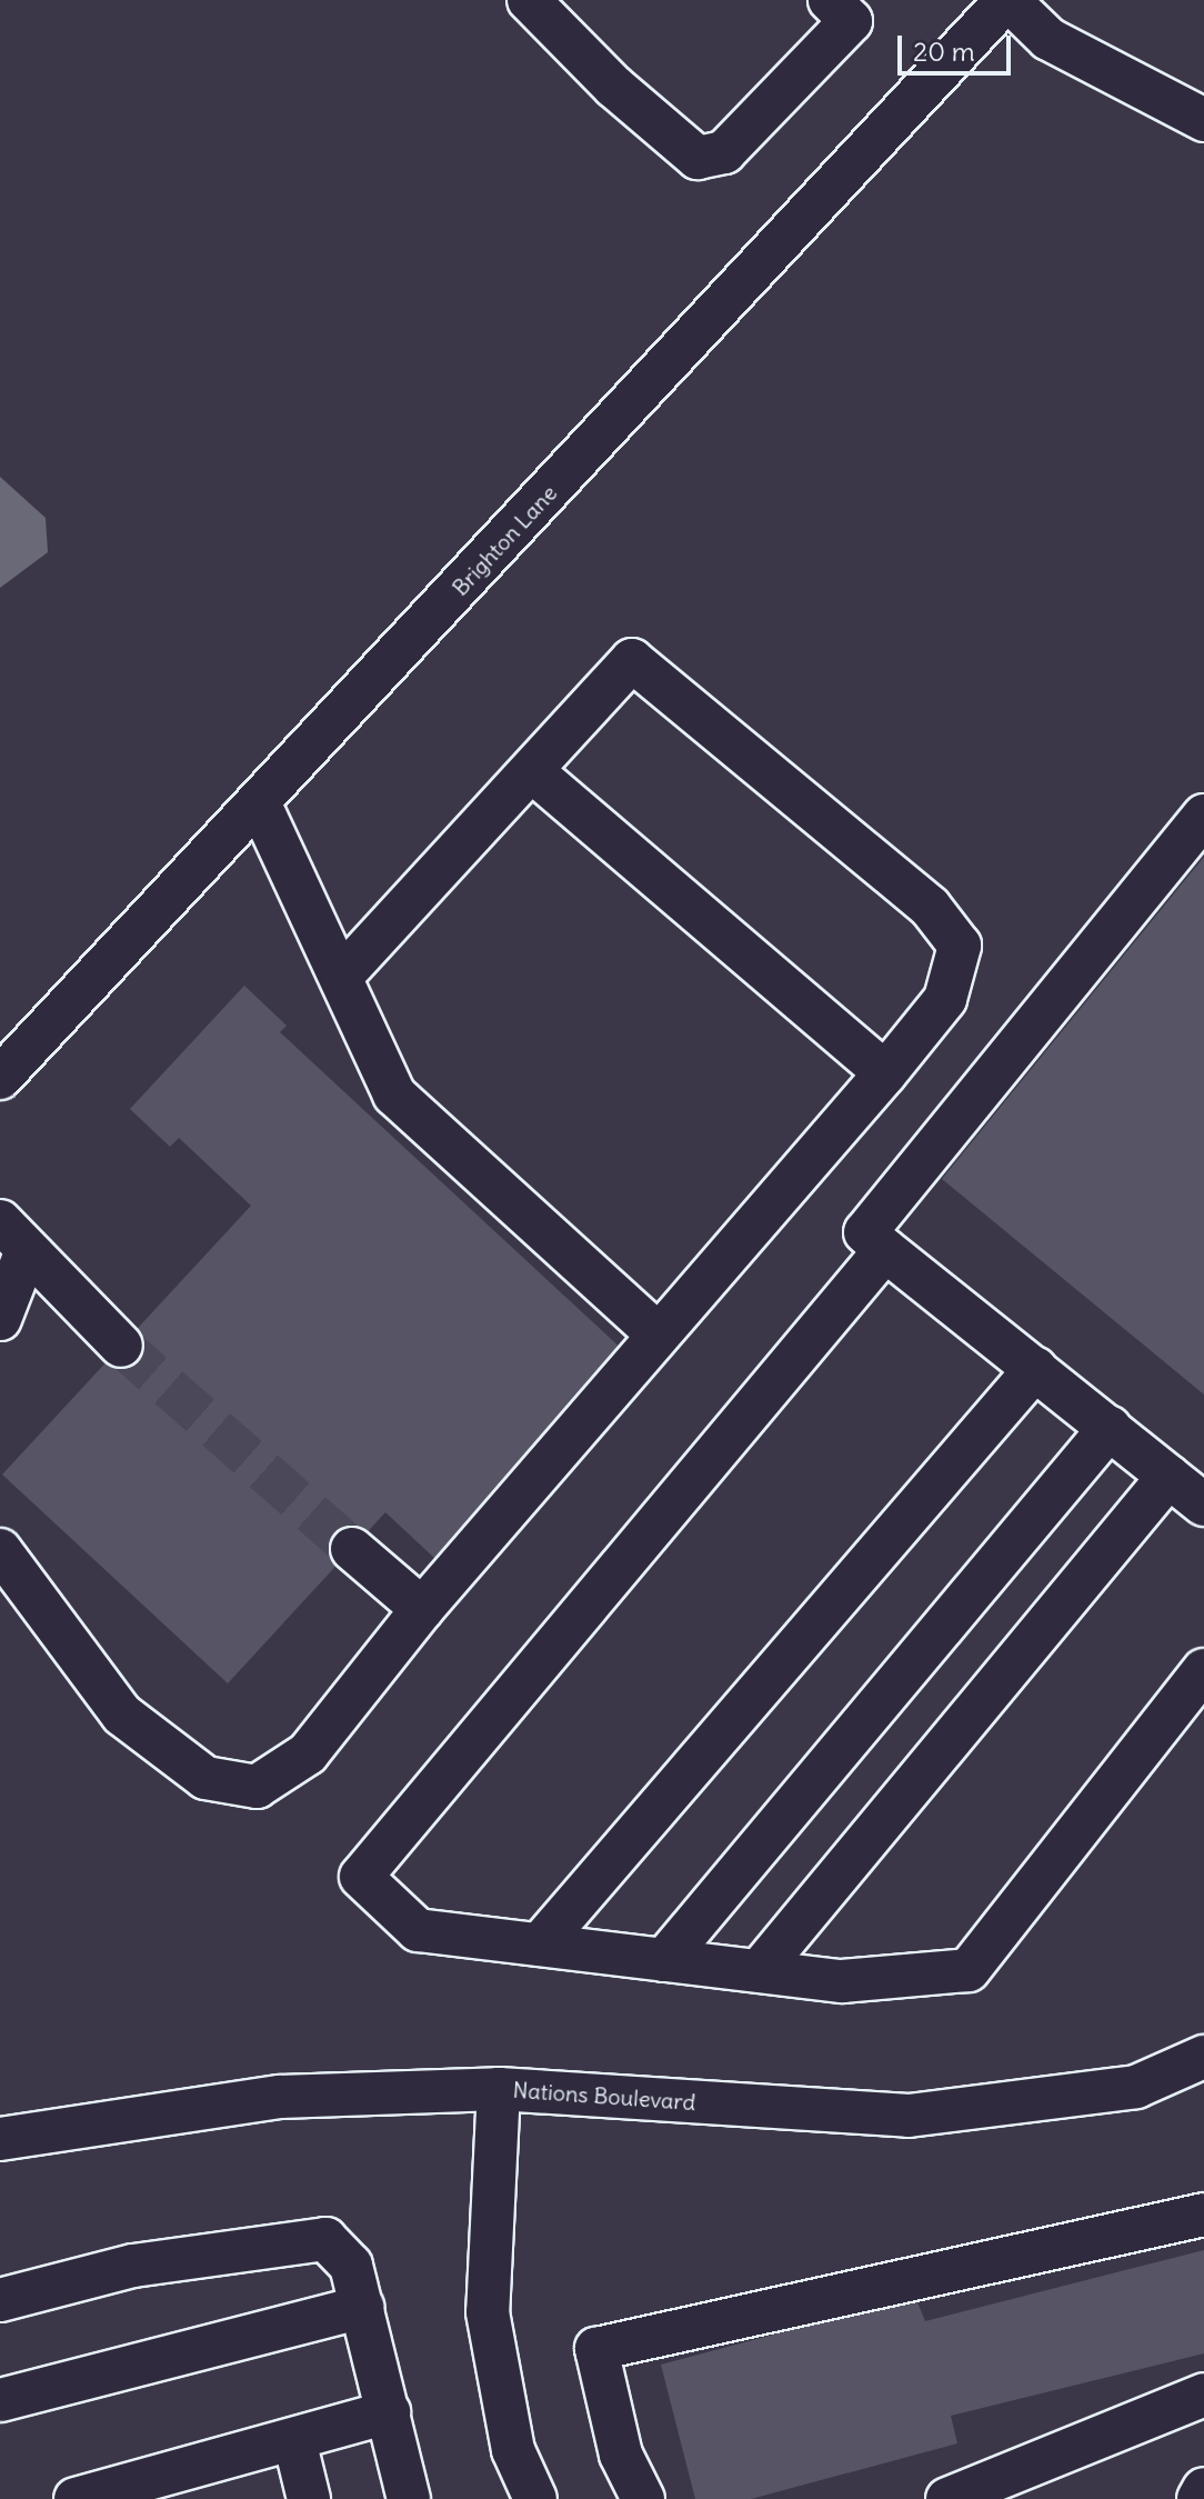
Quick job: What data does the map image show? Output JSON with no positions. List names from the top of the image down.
{
  "streets": {
    "street": ["Brighton Lane", "Nations Boulevard"]
  },
  "scale_bar": "20 m"
}
